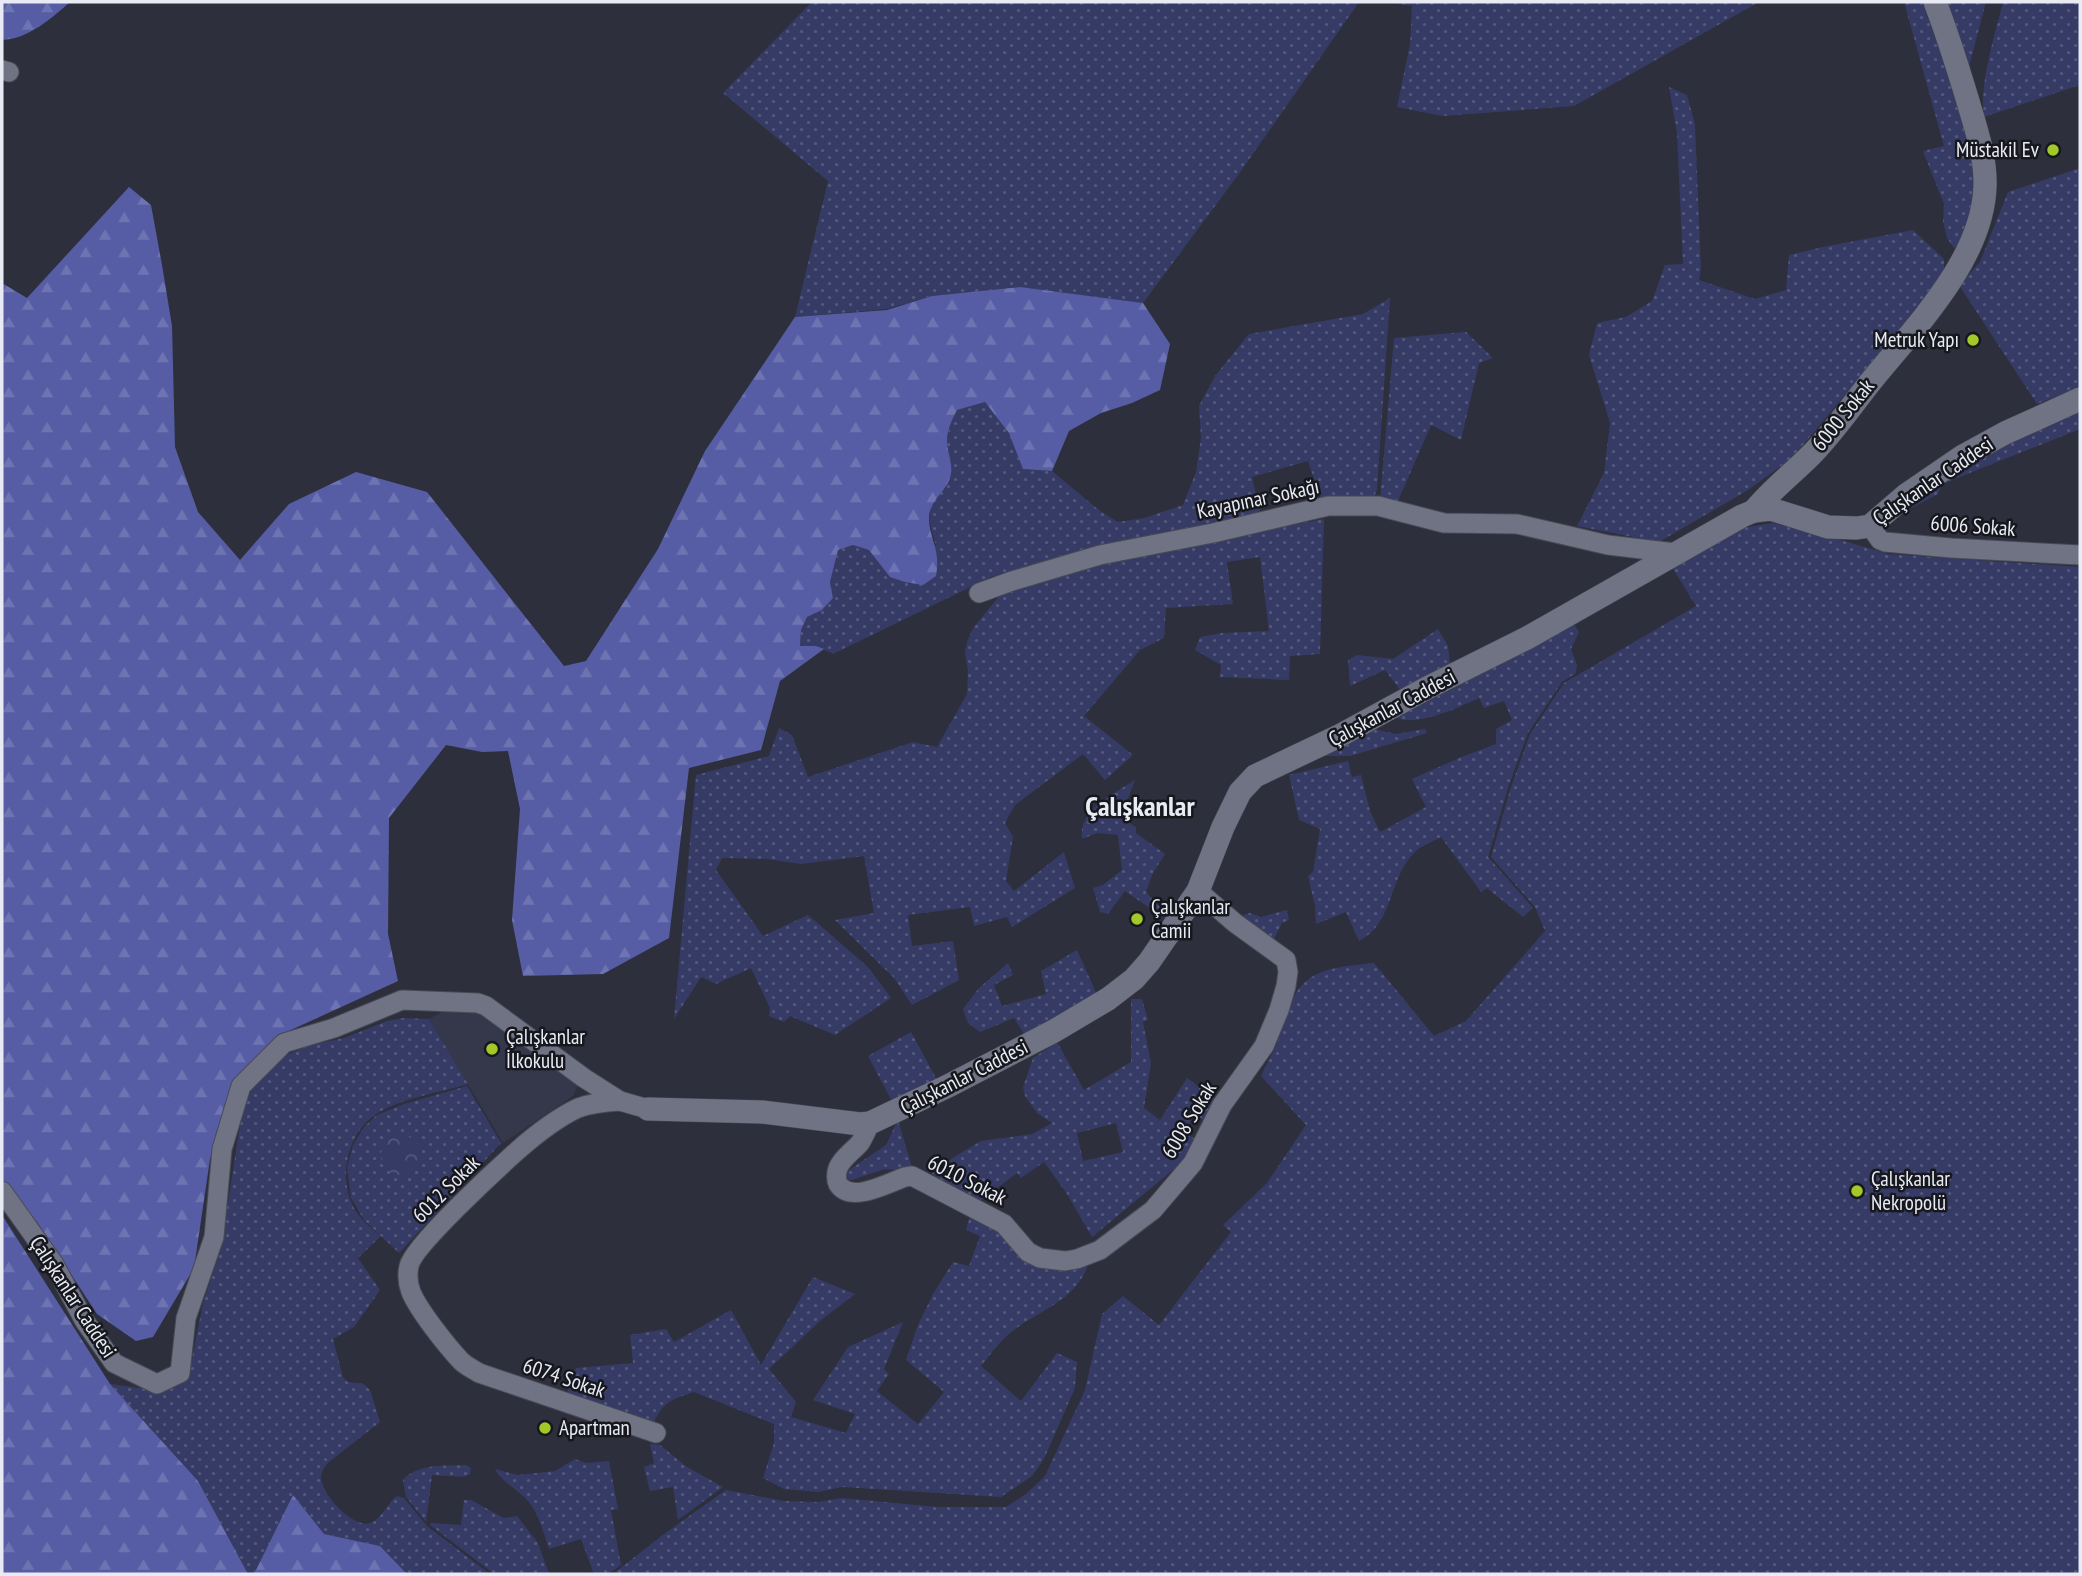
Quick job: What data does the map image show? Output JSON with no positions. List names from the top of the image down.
{
  "streets": {
    "street": [
      "6000 Sokak",
      "Çalışkanlar Caddesi",
      "Kayapınar Sokağı",
      "6006 Sokak",
      "6008 Sokak",
      "6010 Sokak",
      "6012 Sokak",
      "6074 Sokak"
    ]
  },
  "crossings": [
    ["6000 Sokak", "Çalışkanlar Caddesi"],
    ["Çalışkanlar Caddesi", "Kayapınar Sokağı"],
    ["Çalışkanlar Caddesi", "6006 Sokak"],
    ["Çalışkanlar Caddesi", "6008 Sokak"],
    ["Çalışkanlar Caddesi", "6010 Sokak"],
    ["Çalışkanlar Caddesi", "6012 Sokak"],
    ["6008 Sokak", "6010 Sokak"],
    ["6012 Sokak", "6074 Sokak"]
  ],
  "districts": ["Çalışkanlar"],
  "places": [
    "Müstakil Ev",
    "Metruk Yapı",
    "Çalışkanlar Camii",
    "Çalışkanlar İlkokulu",
    "Çalışkanlar Nekropolü",
    "Apartman"
  ]
}
